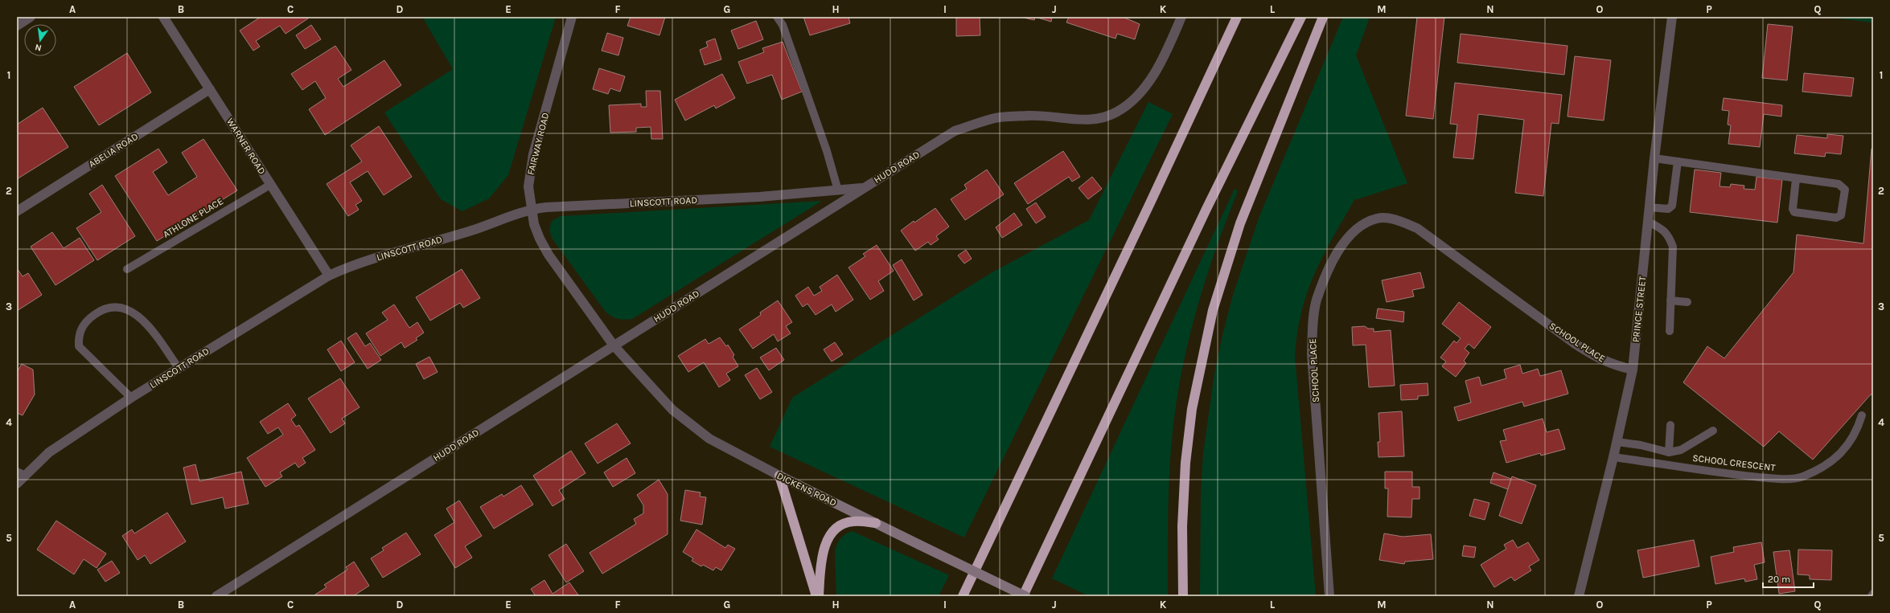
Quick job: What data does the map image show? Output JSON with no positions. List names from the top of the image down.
{
  "streets": {
    "street": [
      "FAIRWAY ROAD",
      "WARNER ROAD",
      "ABELIA ROAD",
      "HUDD ROAD",
      "LINSCOTT ROAD",
      "PRINCE STREET",
      "SCHOOL PLACE",
      "DICKENS ROAD"
    ],
    "lane": ["ATHLONE PLACE", "SCHOOL CRESCENT"]
  },
  "crossings": [
    ["FAIRWAY ROAD", "HUDD ROAD"],
    ["FAIRWAY ROAD", "LINSCOTT ROAD"],
    ["FAIRWAY ROAD", "DICKENS ROAD"],
    ["WARNER ROAD", "ABELIA ROAD"],
    ["WARNER ROAD", "LINSCOTT ROAD"],
    ["WARNER ROAD", "ATHLONE PLACE"],
    ["HUDD ROAD", "LINSCOTT ROAD"],
    ["HUDD ROAD", "DICKENS ROAD"],
    ["PRINCE STREET", "SCHOOL PLACE"],
    ["PRINCE STREET", "SCHOOL CRESCENT"]
  ],
  "scale_bar": "20 m",
  "north": "bottom",
  "grid": {
    "columns": [
      "A",
      "B",
      "C",
      "D",
      "E",
      "F",
      "G",
      "H",
      "I",
      "J",
      "K",
      "L",
      "M",
      "N",
      "O",
      "P",
      "Q"
    ],
    "rows": [
      "1",
      "2",
      "3",
      "4",
      "5"
    ]
  }
}
